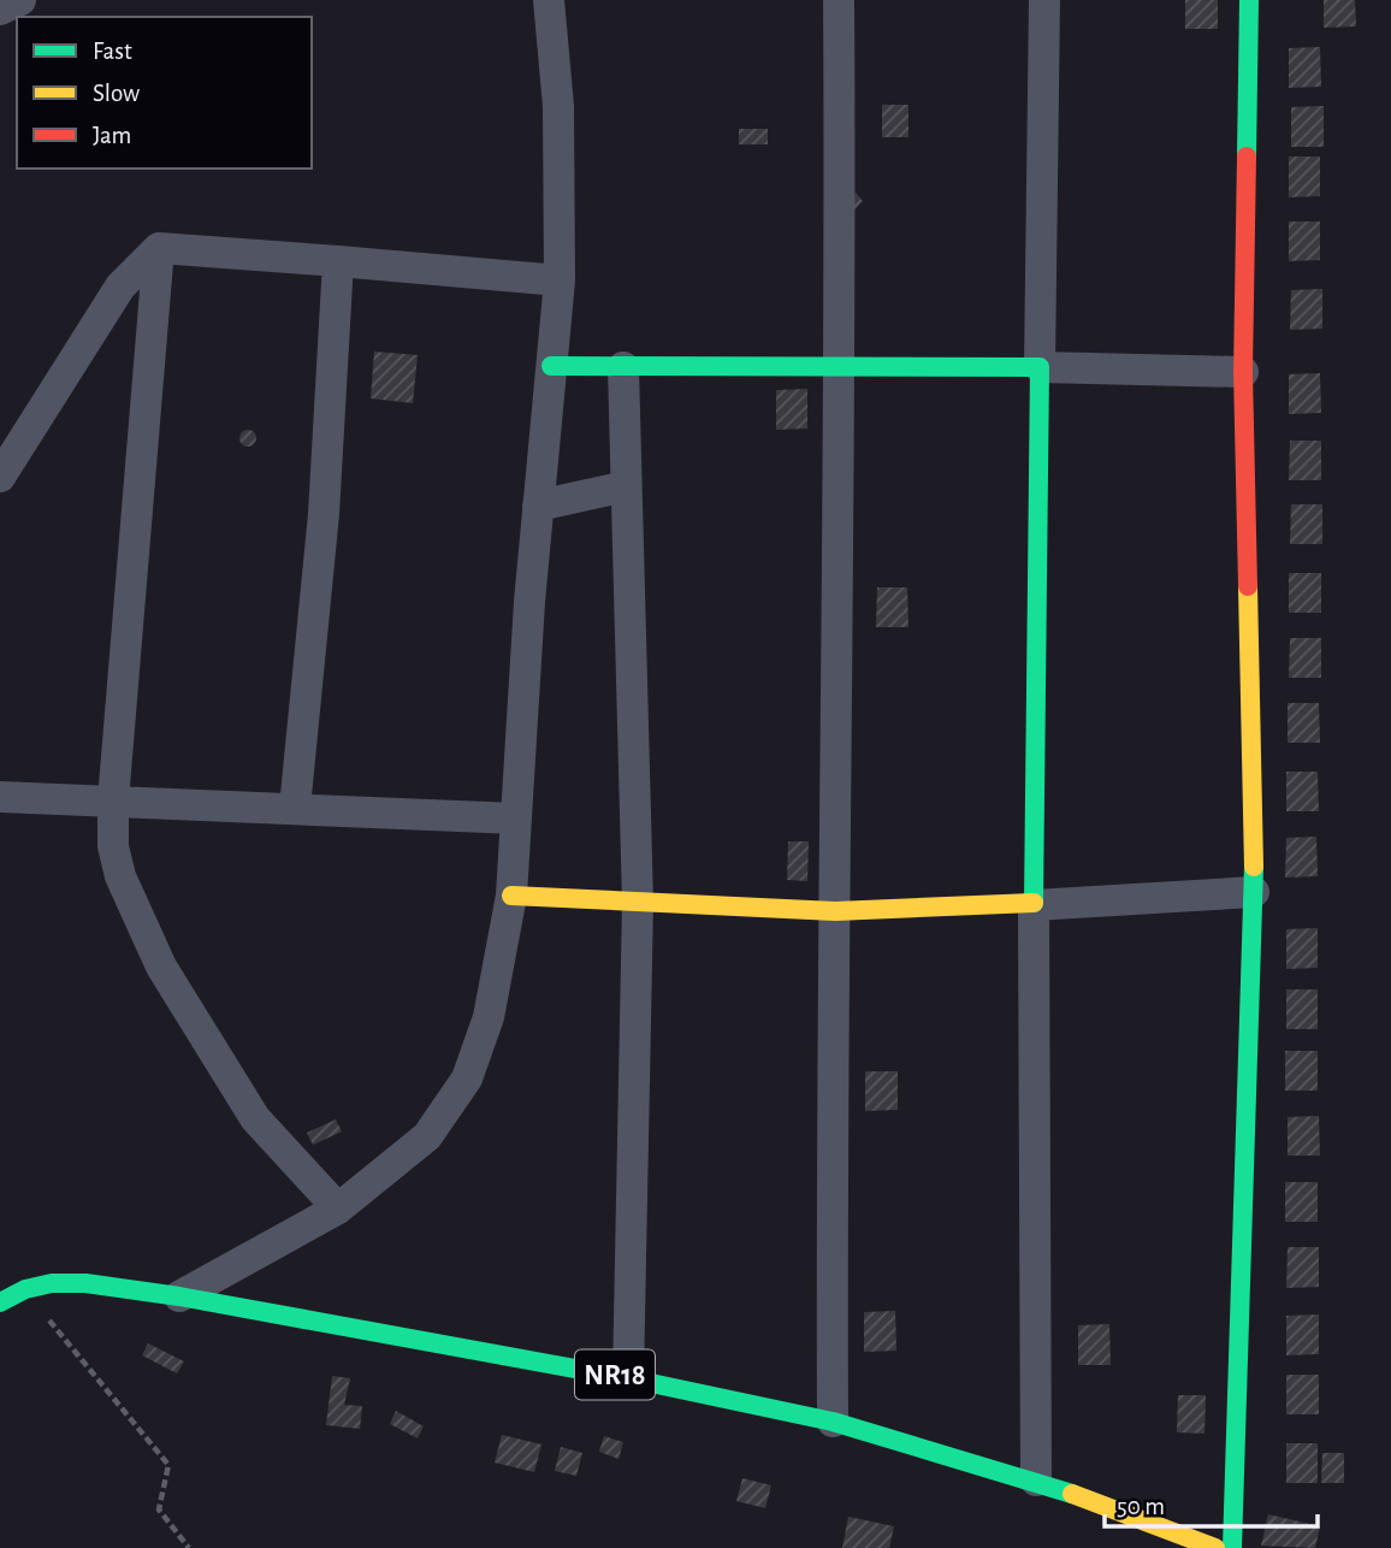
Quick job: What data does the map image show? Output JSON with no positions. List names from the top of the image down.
{
  "streets": {
    "street": ["NR18"]
  },
  "legend": ["Fast", "Slow", "Jam"],
  "scale_bar": "50 m"
}
